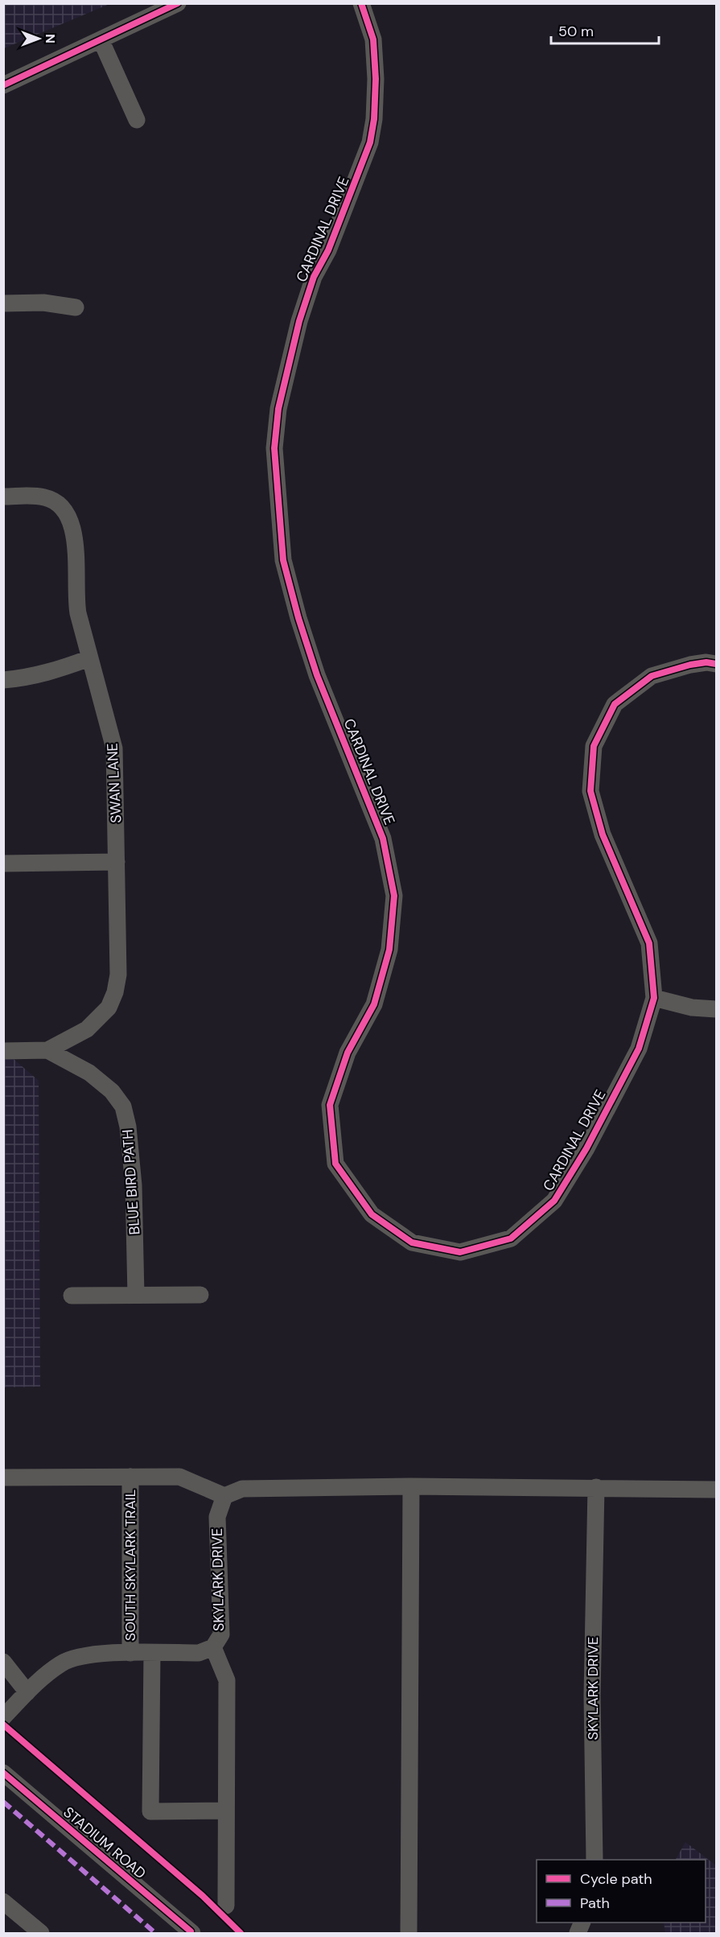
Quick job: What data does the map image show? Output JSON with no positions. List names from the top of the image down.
{
  "streets": {
    "street": [
      "CARDINAL DRIVE",
      "SWAN LANE",
      "BLUE BIRD PATH",
      "SOUTH SKYLARK TRAIL",
      "SKYLARK DRIVE",
      "STADIUM ROAD"
    ]
  },
  "crossings": [
    ["SWAN LANE", "BLUE BIRD PATH"],
    ["SOUTH SKYLARK TRAIL", "SKYLARK DRIVE"]
  ],
  "legend": ["Cycle path", "Path"],
  "scale_bar": "50 m",
  "north": "right"
}
